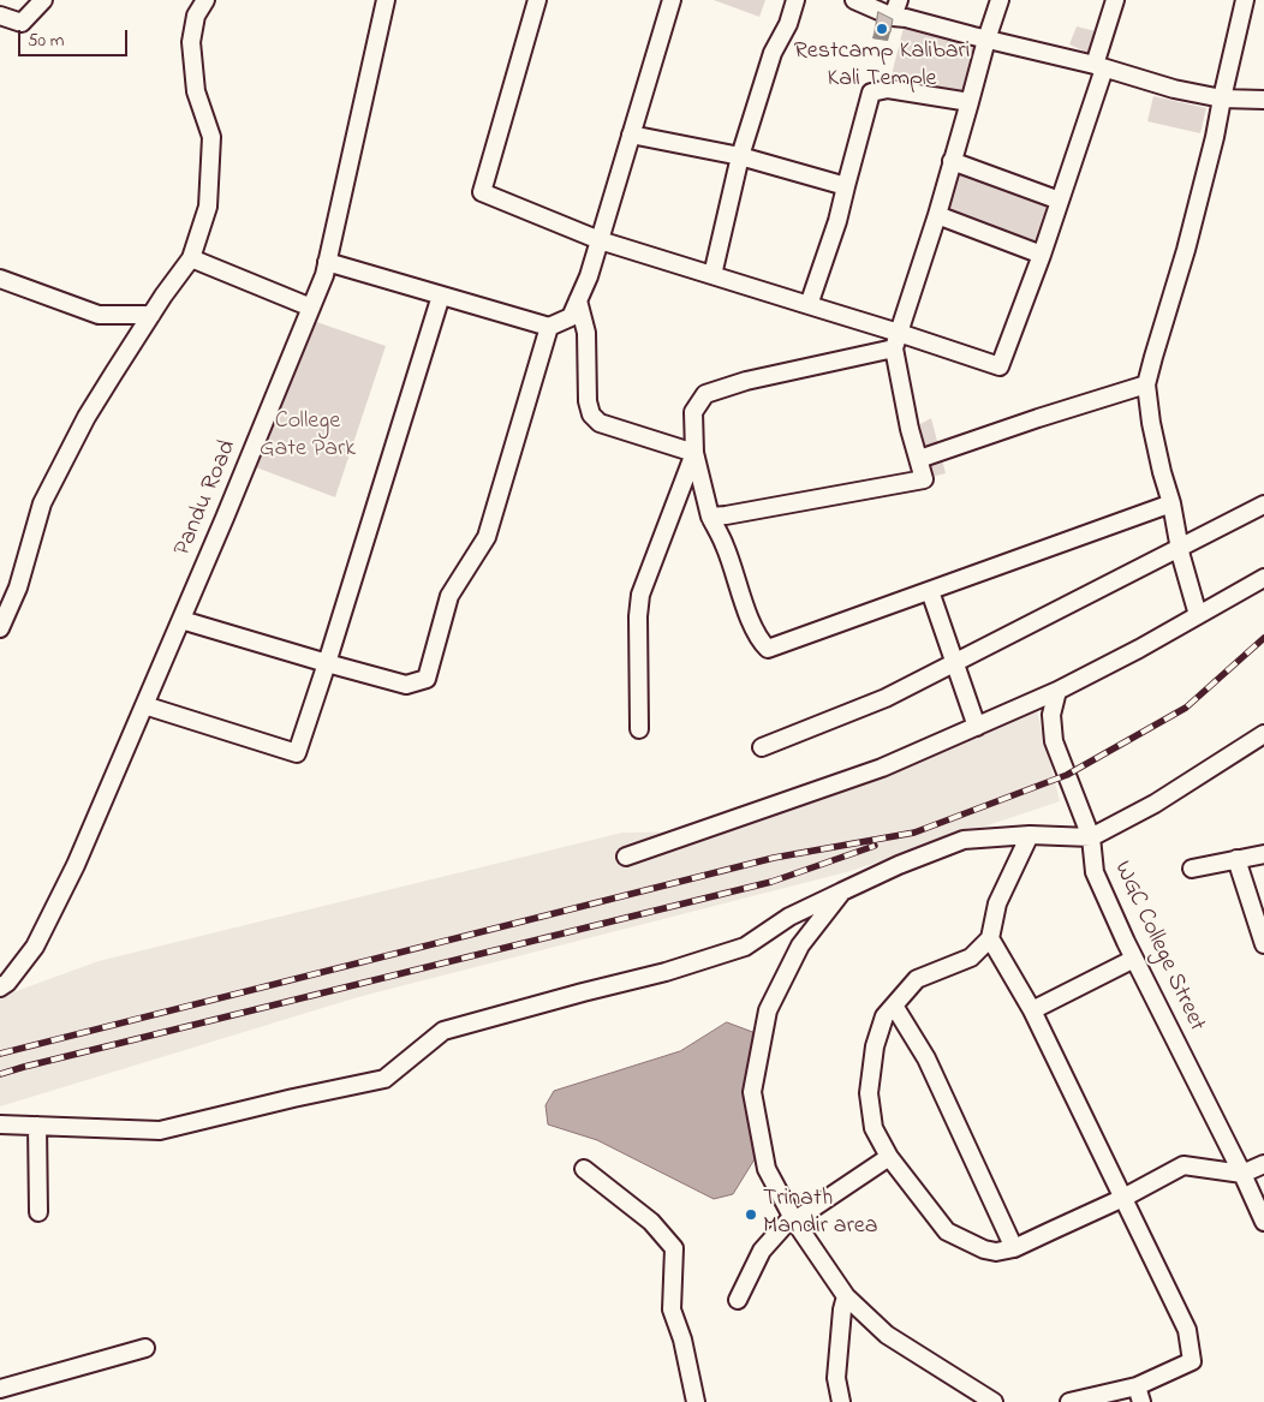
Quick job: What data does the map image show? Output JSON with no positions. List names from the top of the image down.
{
  "streets": {
    "street": ["Pandu Road", "WGC College Street"]
  },
  "parks": ["College Gate Park"],
  "places": ["Restcamp Kalibari Kali Temple", "Trinath Mandir area"],
  "scale_bar": "50 m"
}
